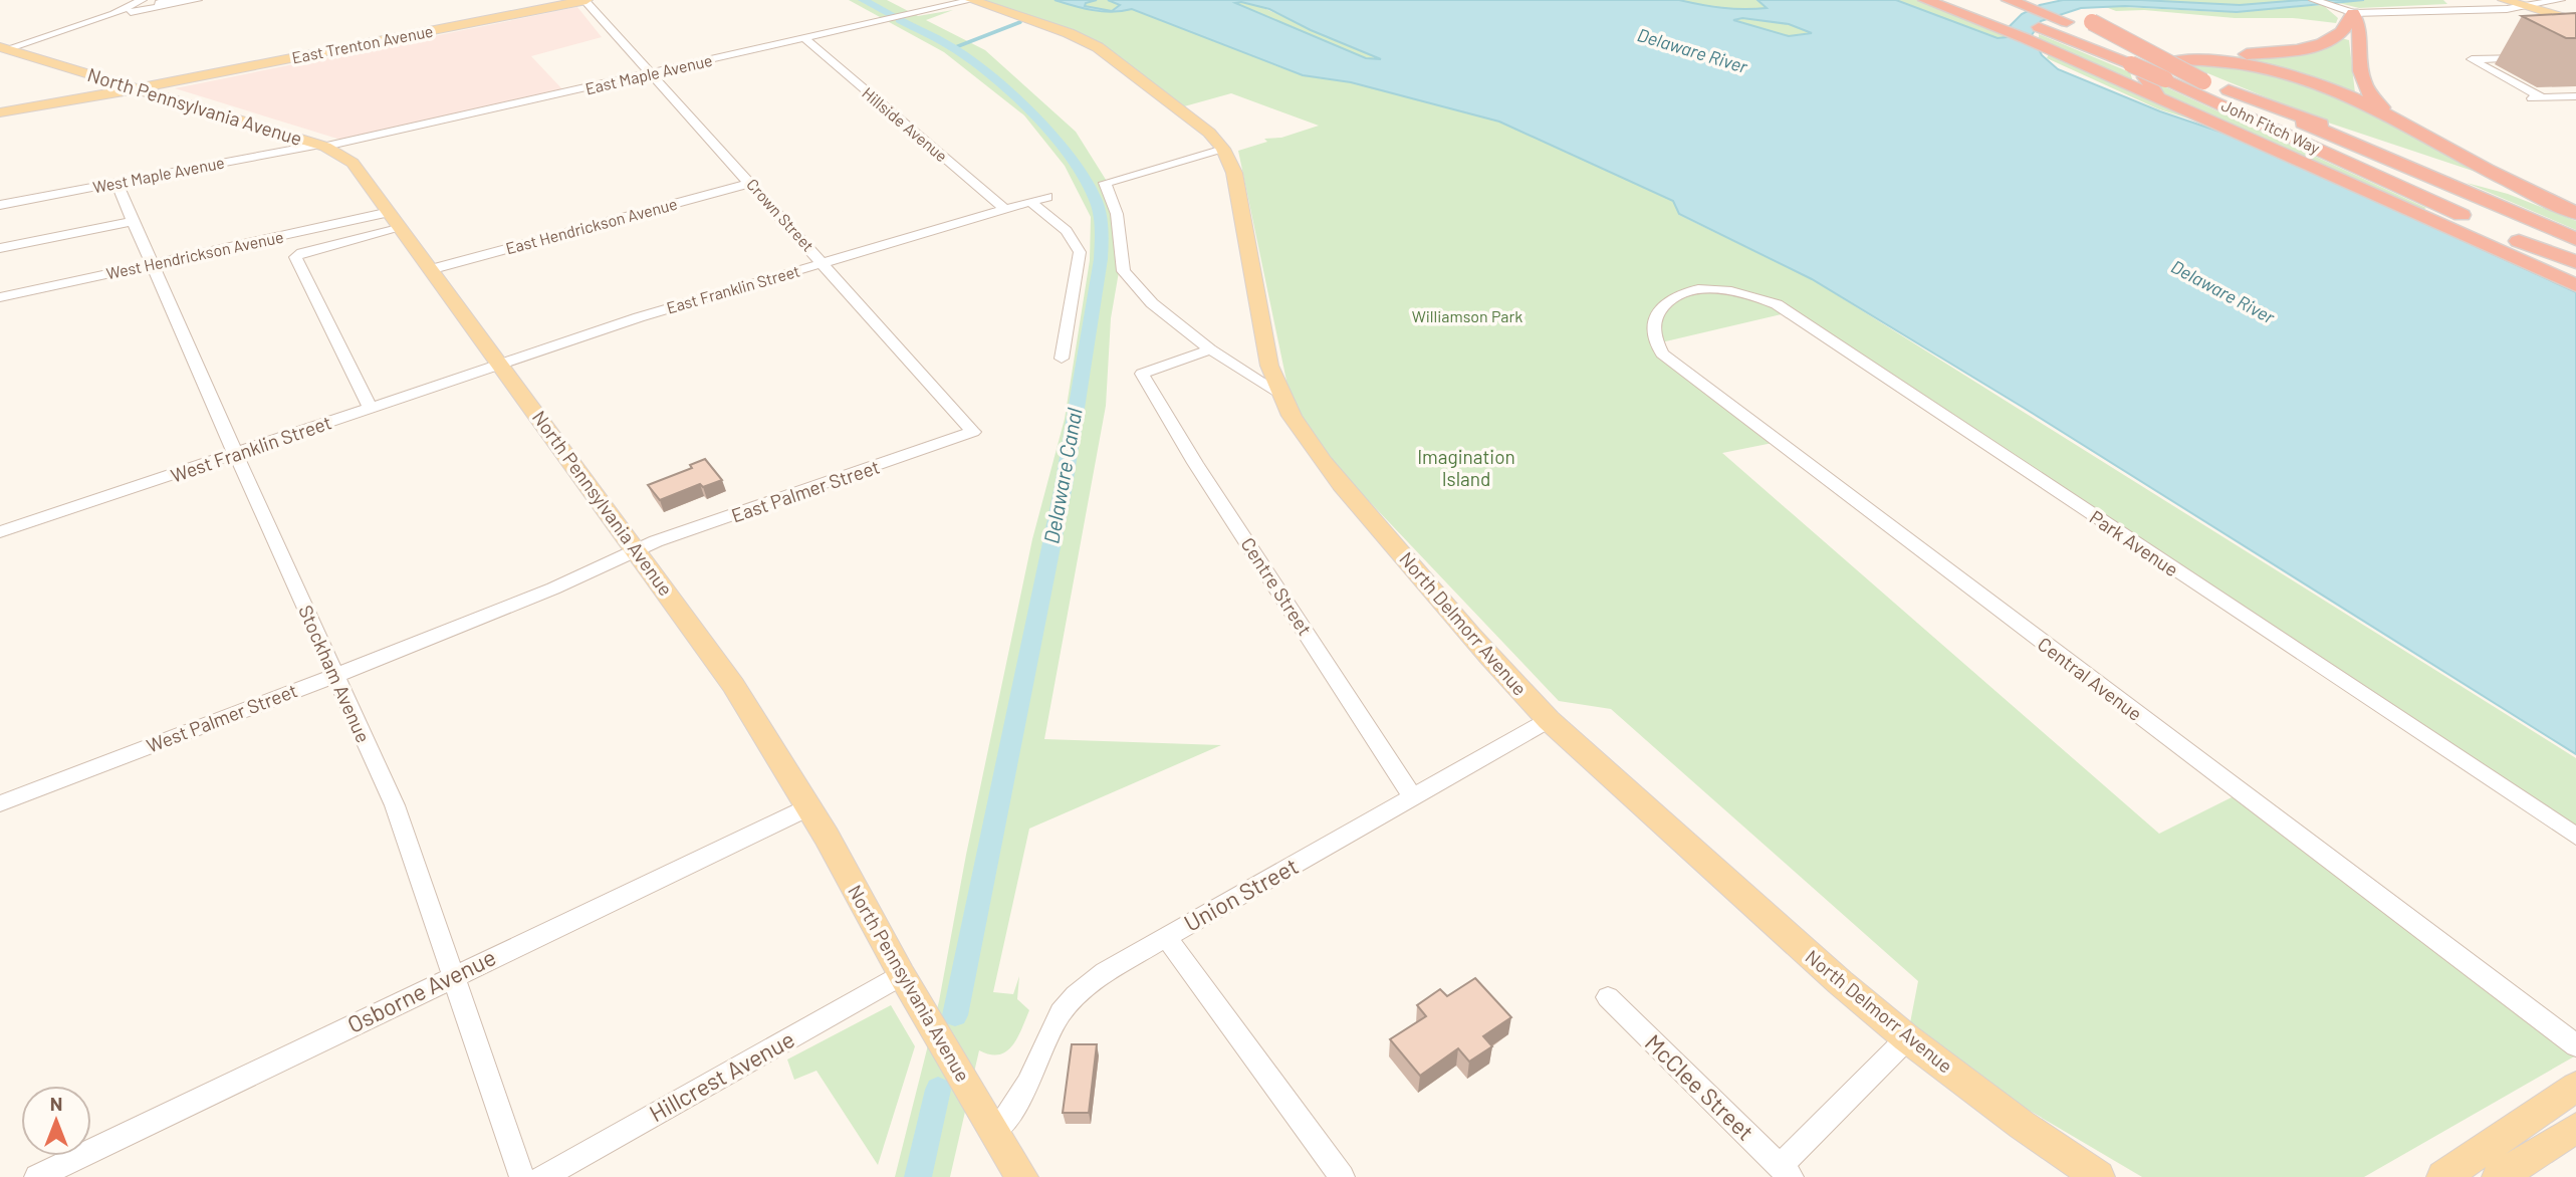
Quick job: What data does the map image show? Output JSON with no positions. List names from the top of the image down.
{
  "streets": {
    "highway": ["John Fitch Way"],
    "main road": ["East Trenton Avenue", "North Pennsylvania Avenue", "North Delmorr Avenue"],
    "street": [
      "East Maple Avenue",
      "Hillside Avenue",
      "West Maple Avenue",
      "Crown Street",
      "East Hendrickson Avenue",
      "West Hendrickson Avenue",
      "East Franklin Street",
      "West Franklin Street",
      "East Palmer Street",
      "Park Avenue",
      "Centre Street",
      "Stockham Avenue",
      "Central Avenue",
      "West Palmer Street",
      "Union Street",
      "Osborne Avenue",
      "Hillcrest Avenue",
      "McClee Street"
    ]
  },
  "crossings": [
    ["East Trenton Avenue", "North Pennsylvania Avenue"],
    ["East Trenton Avenue", "Crown Street"],
    ["East Maple Avenue", "North Pennsylvania Avenue"],
    ["East Maple Avenue", "Hillside Avenue"],
    ["East Maple Avenue", "West Maple Avenue"],
    ["East Maple Avenue", "Crown Street"],
    ["East Maple Avenue", "North Delmorr Avenue"],
    ["North Pennsylvania Avenue", "West Maple Avenue"],
    ["North Pennsylvania Avenue", "East Hendrickson Avenue"],
    ["North Pennsylvania Avenue", "West Hendrickson Avenue"],
    ["North Pennsylvania Avenue", "East Franklin Street"],
    ["North Pennsylvania Avenue", "West Franklin Street"],
    ["North Pennsylvania Avenue", "East Palmer Street"],
    ["North Pennsylvania Avenue", "West Palmer Street"],
    ["North Pennsylvania Avenue", "Union Street"],
    ["North Pennsylvania Avenue", "Osborne Avenue"],
    ["North Pennsylvania Avenue", "Hillcrest Avenue"],
    ["Hillside Avenue", "East Franklin Street"],
    ["West Maple Avenue", "Stockham Avenue"],
    ["Crown Street", "East Hendrickson Avenue"],
    ["Crown Street", "East Franklin Street"],
    ["Crown Street", "East Palmer Street"],
    ["West Hendrickson Avenue", "Stockham Avenue"],
    ["East Franklin Street", "West Franklin Street"],
    ["West Franklin Street", "Stockham Avenue"],
    ["East Palmer Street", "West Palmer Street"],
    ["Park Avenue", "Central Avenue"],
    ["Centre Street", "Union Street"],
    ["North Delmorr Avenue", "Union Street"],
    ["Stockham Avenue", "West Palmer Street"],
    ["Stockham Avenue", "Osborne Avenue"]
  ],
  "water": ["Delaware River", "Delaware Canal"],
  "parks": ["Williamson Park", "Imagination Island"],
  "north": "top"
}
